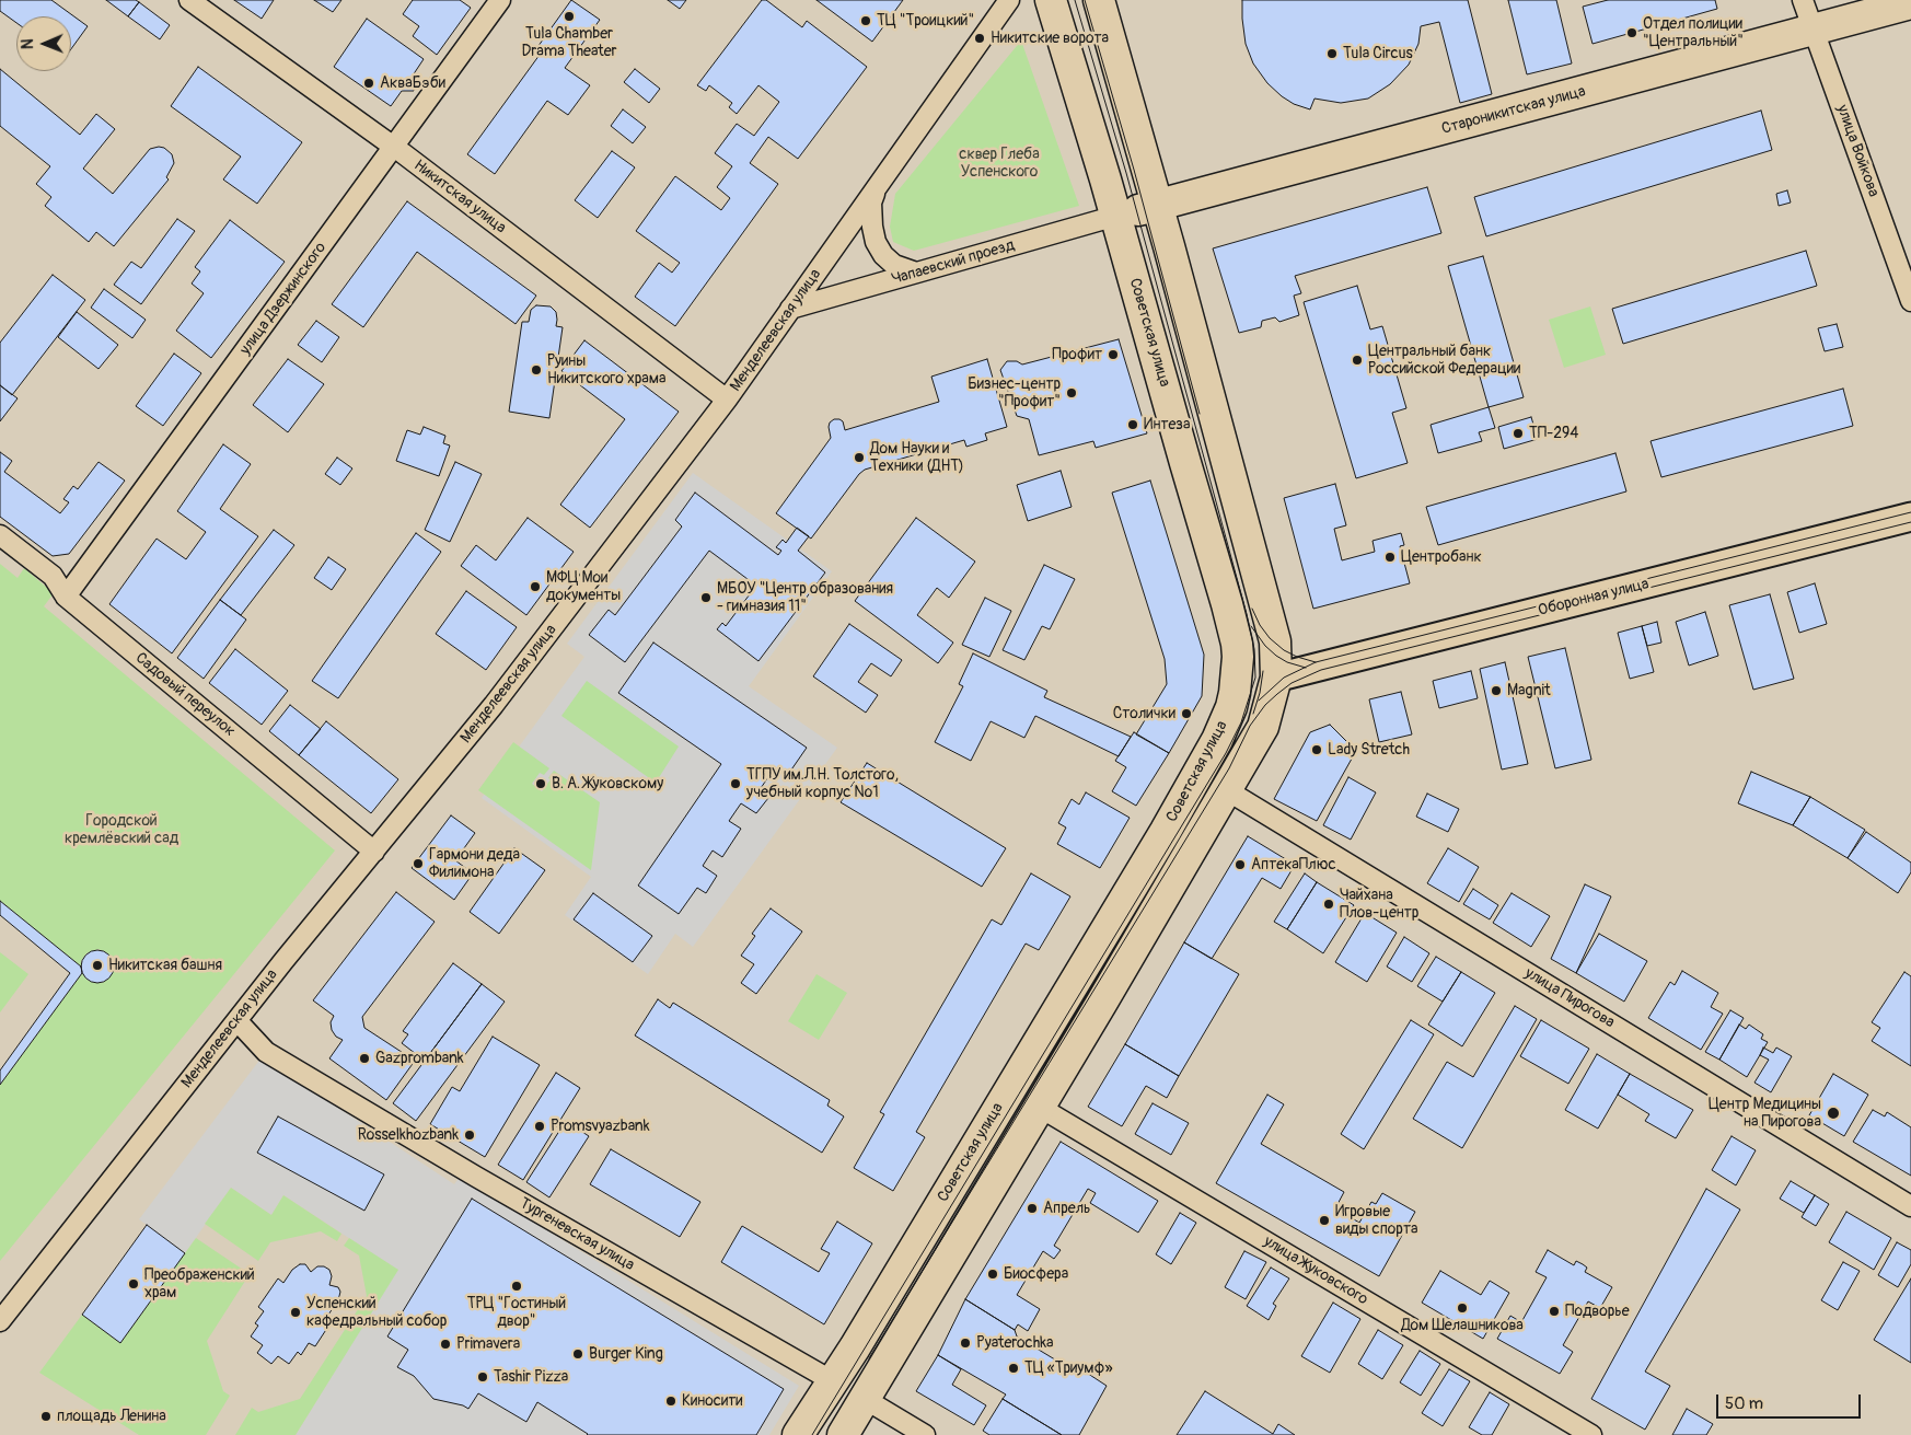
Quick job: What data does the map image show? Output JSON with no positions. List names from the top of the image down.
{
  "streets": {
    "main road": [
      "Староникитская улица",
      "Советская улица",
      "Оборонная улица",
      "Тургеневская улица"
    ],
    "street": [
      "улица Войкова",
      "Никитская улица",
      "Чапаевский проезд",
      "улица Дзержинского",
      "Менделеевская улица",
      "Садовый переулок",
      "улица Пирогова",
      "улица Жуковского"
    ]
  },
  "crossings": [
    ["Староникитская улица", "улица Войкова"],
    ["Староникитская улица", "Чапаевский проезд"],
    ["Староникитская улица", "Советская улица"],
    ["Никитская улица", "улица Дзержинского"],
    ["Никитская улица", "Менделеевская улица"],
    ["Чапаевский проезд", "Менделеевская улица"],
    ["Чапаевский проезд", "Советская улица"],
    ["улица Дзержинского", "Садовый переулок"],
    ["Менделеевская улица", "Садовый переулок"],
    ["Менделеевская улица", "Тургеневская улица"],
    ["Советская улица", "Тургеневская улица"]
  ],
  "parks": ["сквер Глеба Успенского", "Городской кремлёвский сад"],
  "places": [
    "Tula Chamber Drama Theater",
    "ТЦ \"Троицкий\"",
    "Отдел полиции \"Центральный\"",
    "Никитские ворота",
    "Tula Circus",
    "АкваБэби",
    "Профит",
    "Центральный банк Российской Федерации",
    "Руины Никитского храма",
    "Бизнес-центр \"Профит\"",
    "Интеза",
    "ТП-294",
    "Дом Науки и Техники (ДНТ)",
    "Центробанк",
    "МФЦ Мои документы",
    "МБОУ \"Центр образования - гимназия 11\"",
    "Magnit",
    "Столички",
    "Lady Stretch",
    "В. А. Жуковскому",
    "ТГПУ им.Л.Н. Толстого, учебный корпус №1",
    "Гармони деда Филимона",
    "АптекаПлюс",
    "Чайхана Плов-центр",
    "Никитская башня",
    "Gazprombank",
    "Центр Медицины на Пирогова",
    "Promsvyazbank",
    "Rosselkhozbank",
    "Апрель",
    "Игровые виды спорта",
    "Биосфера",
    "Преображенский храм",
    "ТРЦ \"Гостиный двор\"",
    "Дом Шелашникова",
    "Подворье",
    "Успенский кафедральный собор",
    "Pyaterochka",
    "Primavera",
    "Burger King",
    "ТЦ «Триумф»",
    "Tashir Pizza",
    "Киносити",
    "площадь Ленина"
  ],
  "scale_bar": "50 m",
  "north": "left"
}
